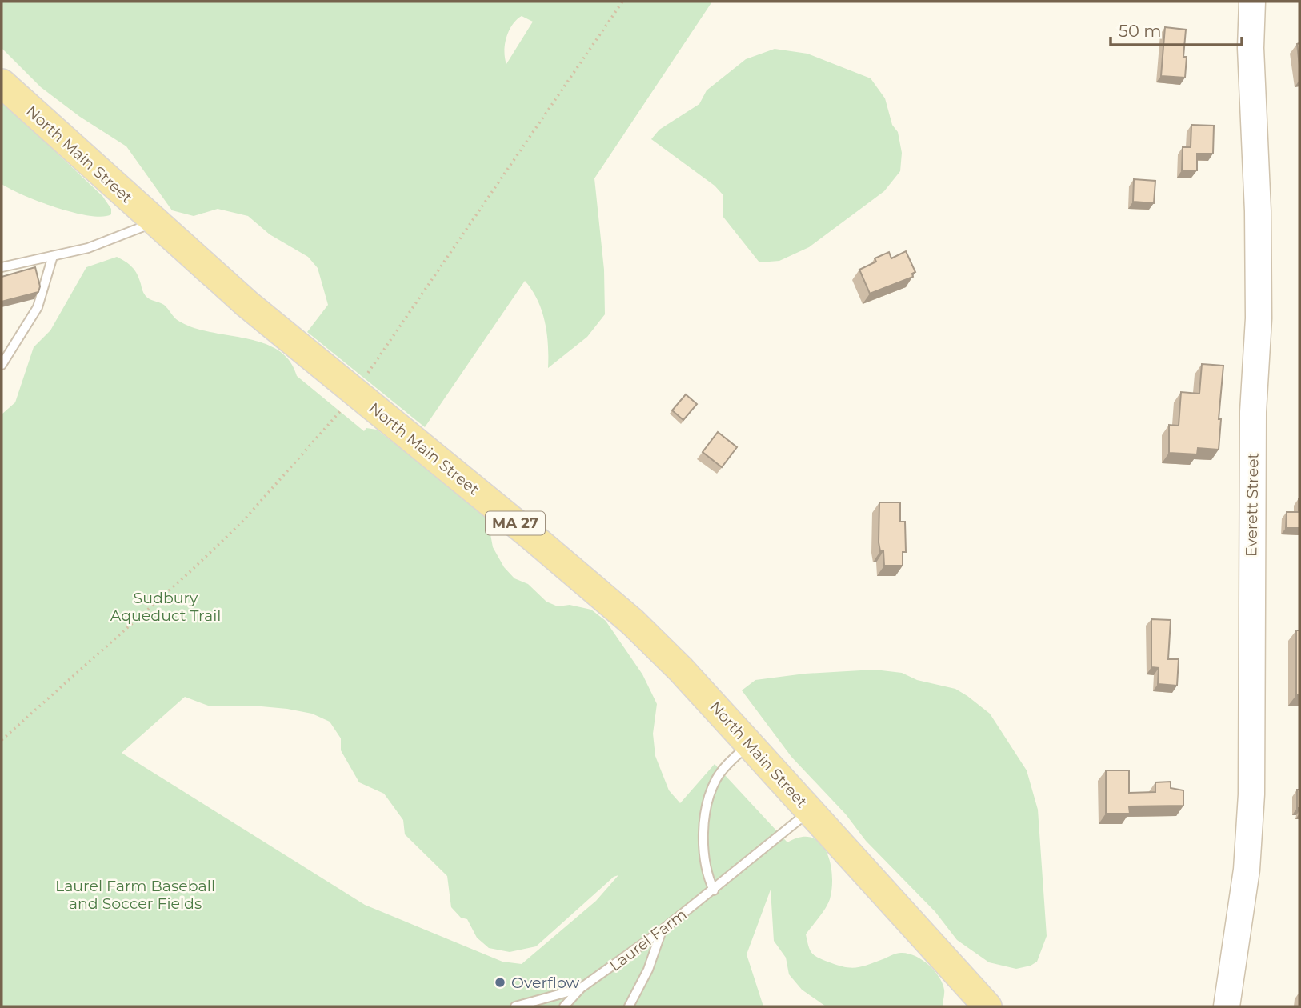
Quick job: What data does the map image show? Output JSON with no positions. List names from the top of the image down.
{
  "streets": {
    "main road": ["North Main Street", "MA 27"],
    "street": ["Everett Street"],
    "lane": ["Laurel Farm"]
  },
  "crossings": [
    ["North Main Street", "Laurel Farm"]
  ],
  "parks": ["Sudbury Aqueduct Trail", "Laurel Farm Baseball and Soccer Fields"],
  "places": ["Overflow"],
  "scale_bar": "50 m"
}
